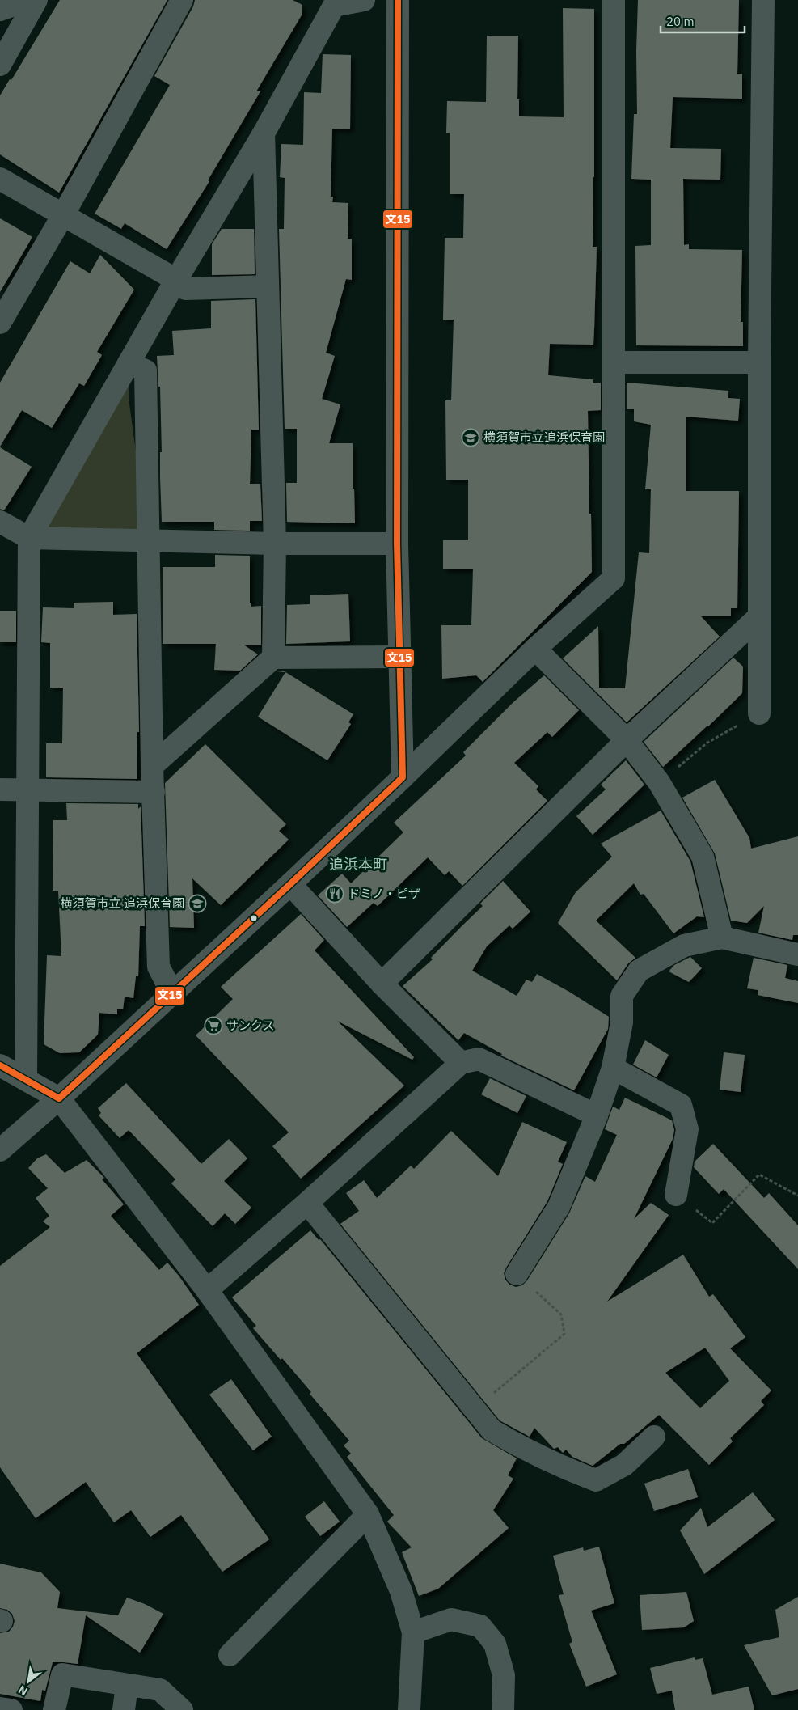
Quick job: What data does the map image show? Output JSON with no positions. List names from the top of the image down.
{
  "districts": ["追浜本町"],
  "places": {
    "school or university": ["横須賀市立追浜保育園", "横須賀市立 追浜保育園"],
    "restaurant": ["ドミノ・ピザ"],
    "supermarket": ["サンクス"]
  },
  "lines": ["transit line 文15"],
  "scale_bar": "20 m",
  "north": "bottom left"
}
